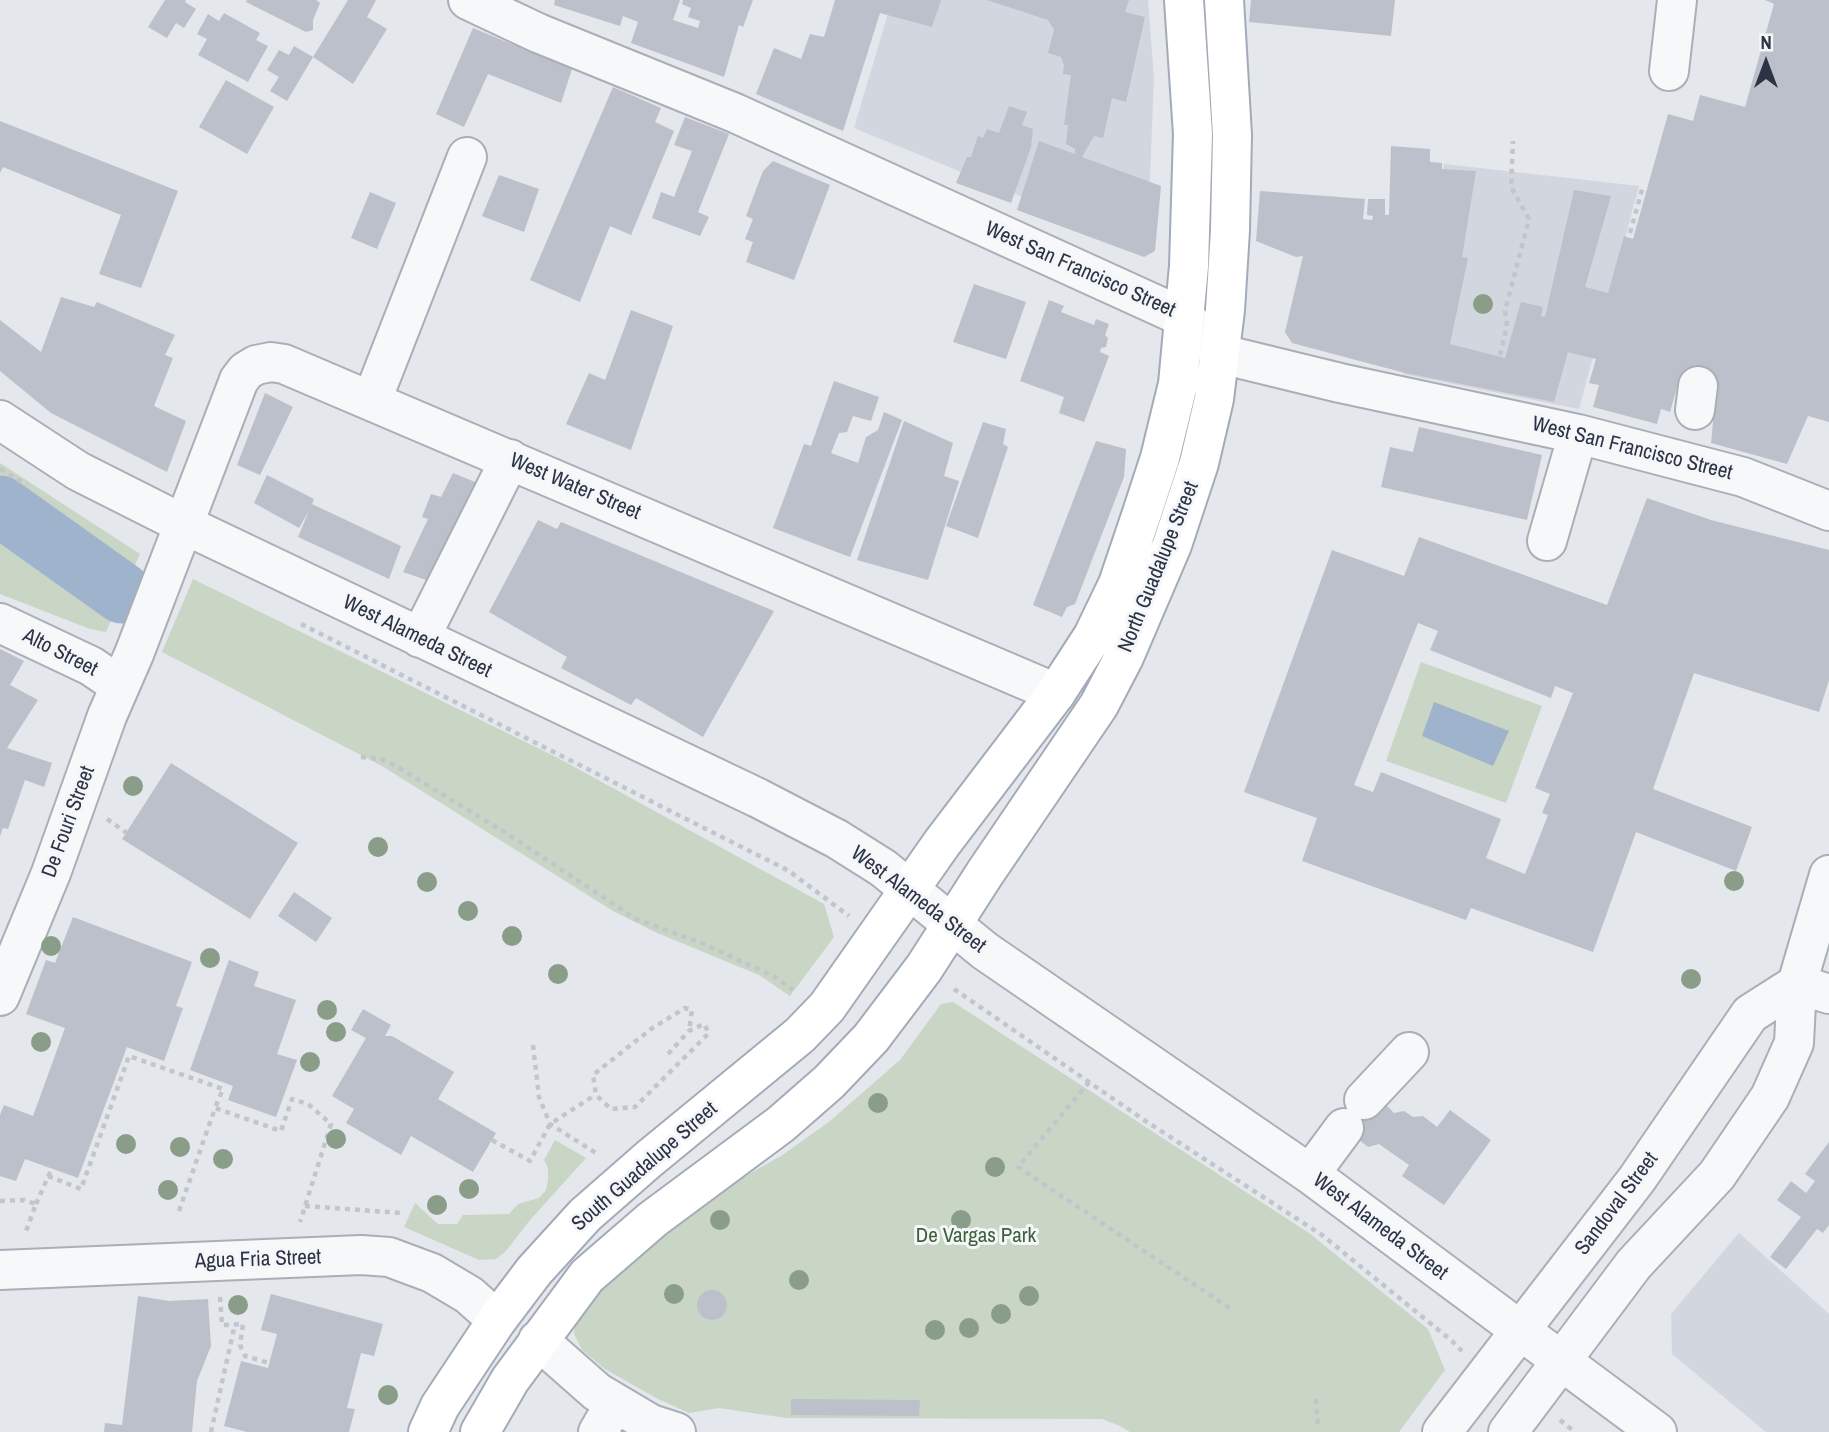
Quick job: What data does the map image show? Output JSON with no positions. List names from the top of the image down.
{
  "streets": {
    "main road": ["North Guadalupe Street", "South Guadalupe Street"],
    "street": [
      "West San Francisco Street",
      "West Water Street",
      "West Alameda Street",
      "Alto Street",
      "De Fouri Street",
      "Sandoval Street",
      "Agua Fria Street"
    ]
  },
  "crossings": [
    ["West San Francisco Street", "North Guadalupe Street"],
    ["West Water Street", "North Guadalupe Street"],
    ["West Water Street", "West Alameda Street"],
    ["West Water Street", "De Fouri Street"],
    ["North Guadalupe Street", "West Alameda Street"],
    ["North Guadalupe Street", "South Guadalupe Street"],
    ["West Alameda Street", "De Fouri Street"],
    ["West Alameda Street", "Sandoval Street"],
    ["Alto Street", "De Fouri Street"],
    ["South Guadalupe Street", "Agua Fria Street"]
  ],
  "parks": ["De Vargas Park"],
  "north": "top"
}
